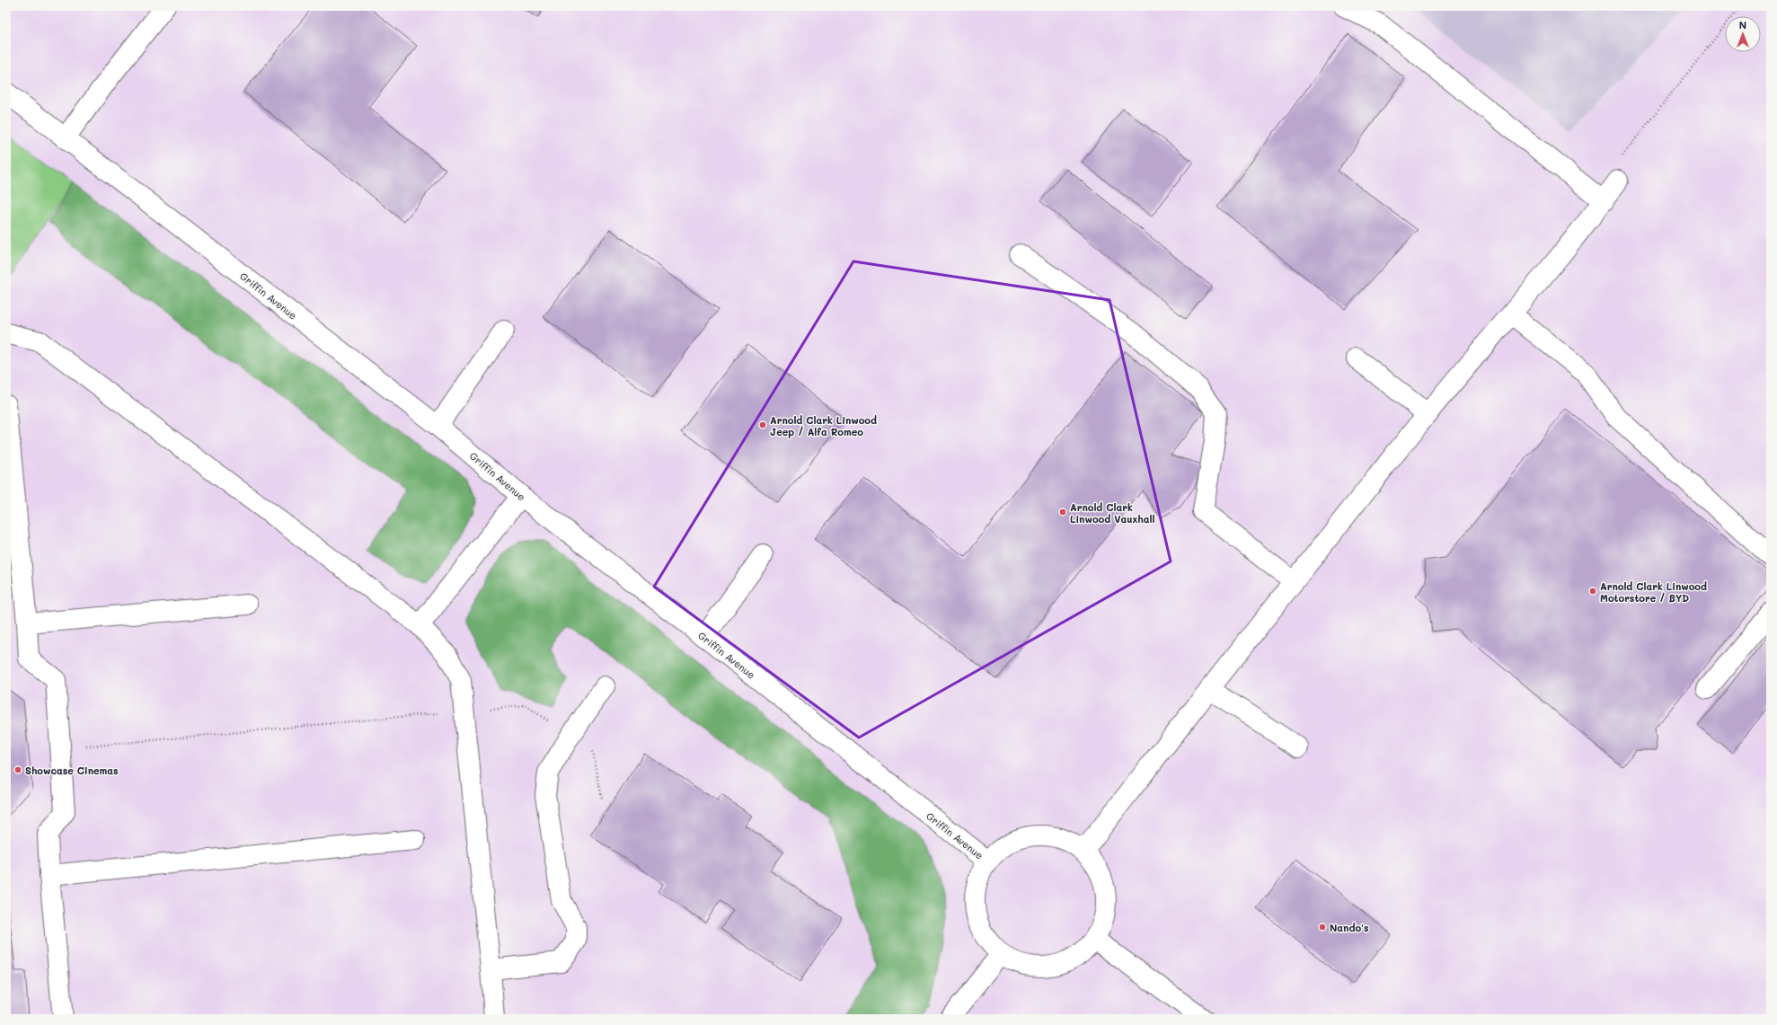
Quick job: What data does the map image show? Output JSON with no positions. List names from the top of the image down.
{
  "streets": {
    "street": ["Griffin Avenue"]
  },
  "places": [
    "Arnold Clark Linwood Jeep / Alfa Romeo",
    "Arnold Clark Linwood Vauxhall",
    "Arnold Clark Linwood Motorstore / BYD",
    "Showcase Cinemas",
    "Nando's"
  ],
  "north": "top"
}
